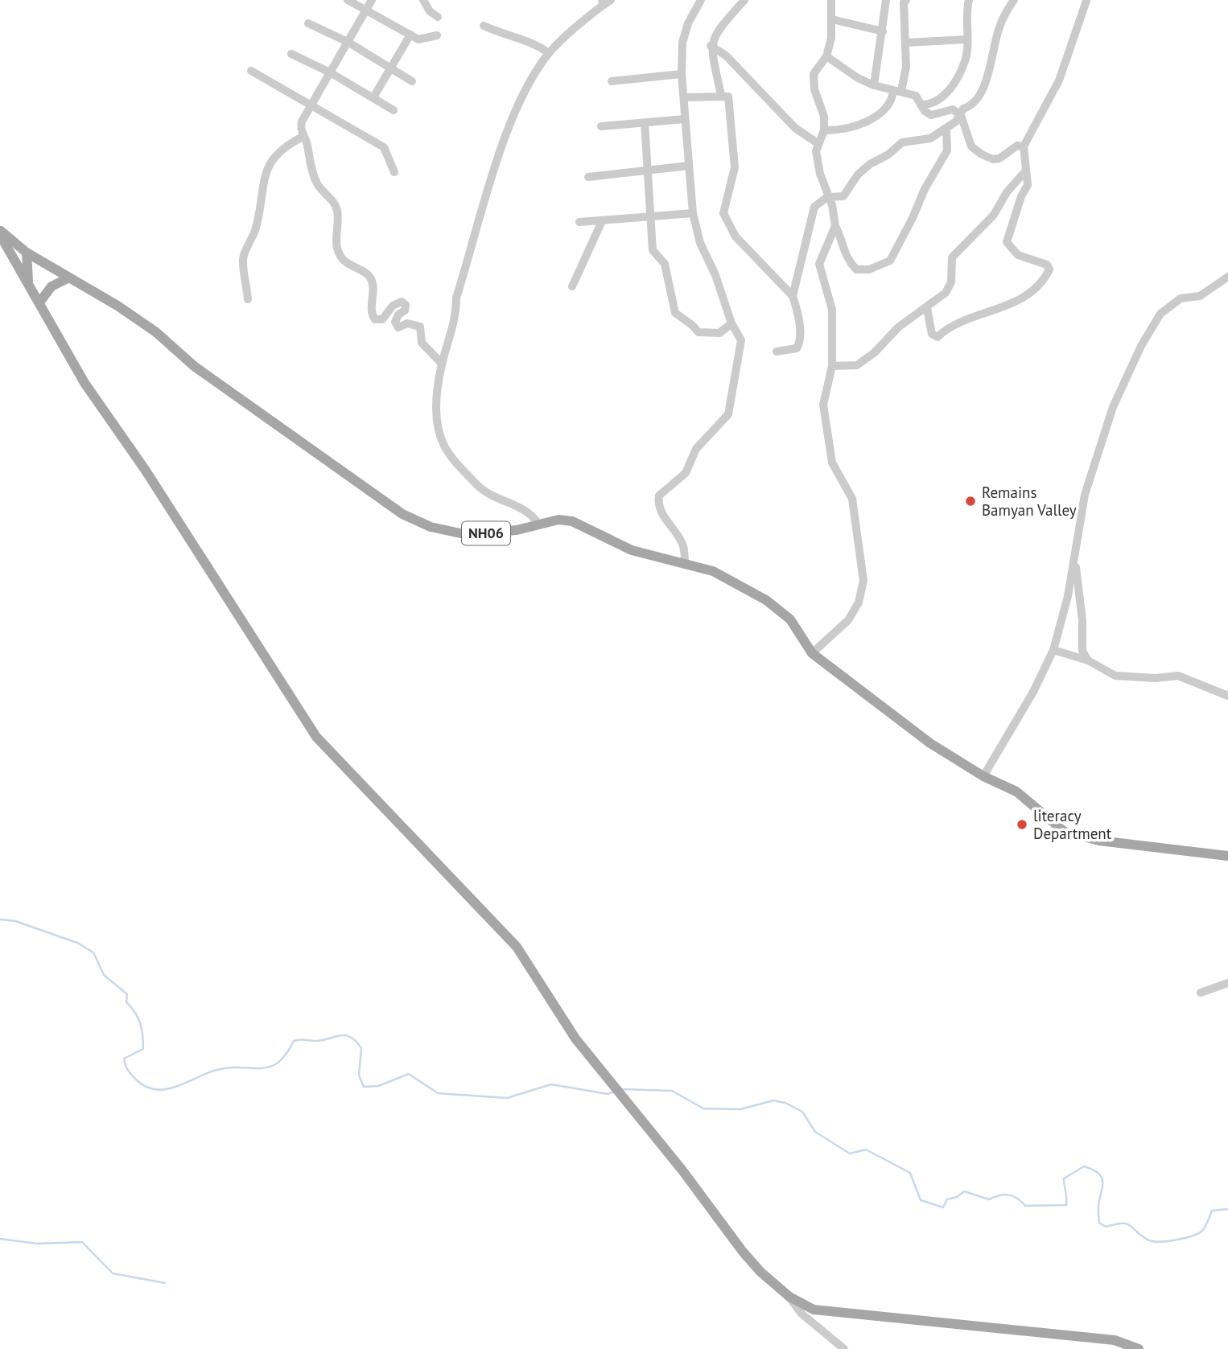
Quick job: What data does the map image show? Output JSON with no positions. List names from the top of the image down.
{
  "streets": {
    "main road": ["NH06"]
  },
  "places": ["Remains Bamyan Valley", "literacy Department"]
}
